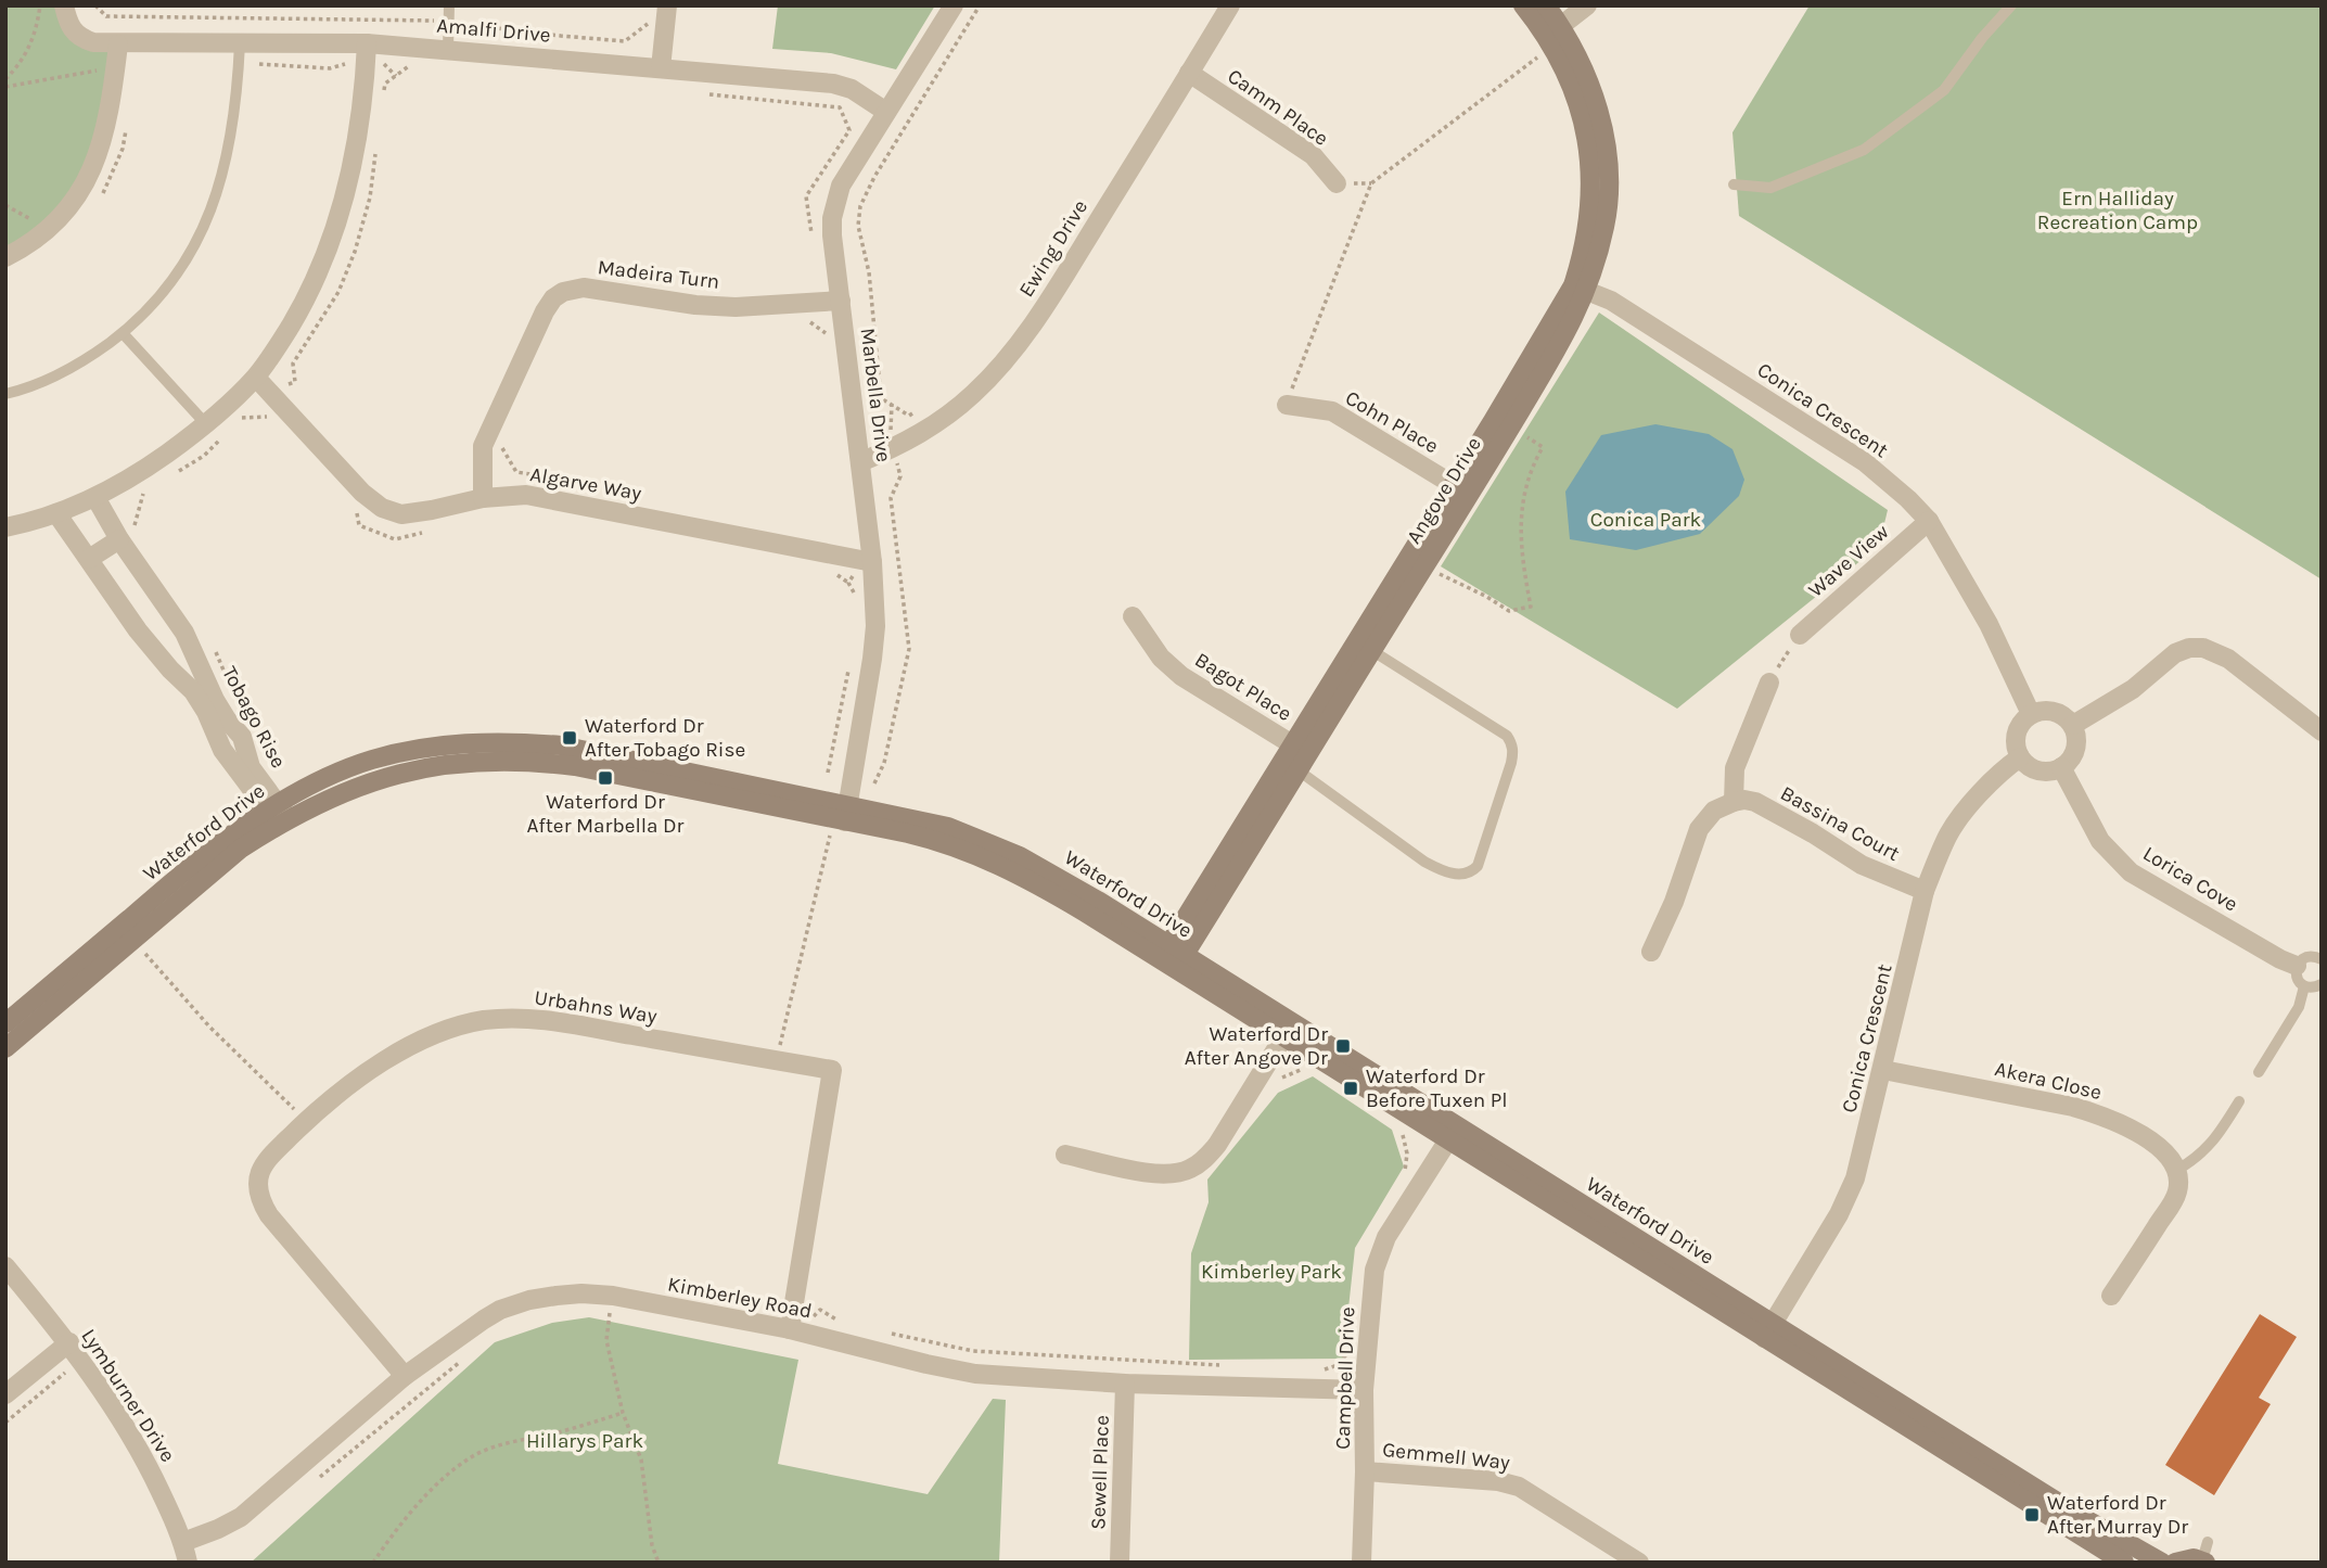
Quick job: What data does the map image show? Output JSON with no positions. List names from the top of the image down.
{
  "streets": {
    "street": [
      "Amalfi Drive",
      "Camm Place",
      "Ewing Drive",
      "Madeira Turn",
      "Marbella Drive",
      "Conica Crescent",
      "Cohn Place",
      "Algarve Way",
      "Angove Drive",
      "Wave View",
      "Bagot Place",
      "Tobago Rise",
      "Bassina Court",
      "Waterford Drive",
      "Lorica Cove",
      "Urbahns Way",
      "Akera Close",
      "Kimberley Road",
      "Campbell Drive",
      "Lymburner Drive",
      "Gemmell Way",
      "Sewell Place"
    ]
  },
  "crossings": [
    ["Amalfi Drive", "Marbella Drive"],
    ["Camm Place", "Ewing Drive"],
    ["Ewing Drive", "Marbella Drive"],
    ["Madeira Turn", "Marbella Drive"],
    ["Madeira Turn", "Algarve Way"],
    ["Marbella Drive", "Algarve Way"],
    ["Marbella Drive", "Waterford Drive"],
    ["Conica Crescent", "Angove Drive"],
    ["Conica Crescent", "Wave View"],
    ["Conica Crescent", "Bassina Court"],
    ["Conica Crescent", "Waterford Drive"],
    ["Conica Crescent", "Lorica Cove"],
    ["Conica Crescent", "Akera Close"],
    ["Cohn Place", "Angove Drive"],
    ["Angove Drive", "Bagot Place"],
    ["Angove Drive", "Waterford Drive"],
    ["Tobago Rise", "Waterford Drive"],
    ["Waterford Drive", "Campbell Drive"],
    ["Urbahns Way", "Kimberley Road"],
    ["Kimberley Road", "Campbell Drive"],
    ["Kimberley Road", "Lymburner Drive"],
    ["Kimberley Road", "Sewell Place"],
    ["Campbell Drive", "Gemmell Way"]
  ],
  "parks": [
    "Ern Halliday Recreation Camp",
    "Conica Park",
    "Kimberley Park",
    "Hillarys Park"
  ],
  "places": {
    "transit": [
      "Waterford Dr After Tobago Rise",
      "Waterford Dr After Marbella Dr",
      "Waterford Dr After Angove Dr",
      "Waterford Dr Before Tuxen Pl",
      "Waterford Dr After Murray Dr"
    ]
  }
}
